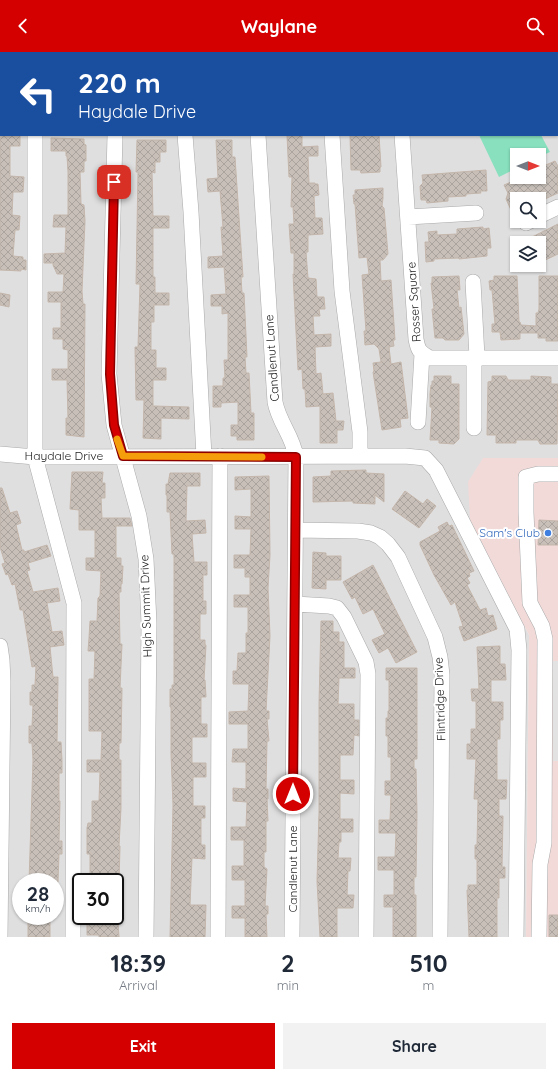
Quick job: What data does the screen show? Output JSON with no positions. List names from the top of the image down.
{
  "streets": {
    "street": [
      "Rosser Square",
      "Candlenut Lane",
      "Haydale Drive",
      "High Summit Drive",
      "Flintridge Drive"
    ]
  },
  "crossings": [
    ["Candlenut Lane", "Haydale Drive"],
    ["Candlenut Lane", "Flintridge Drive"],
    ["Haydale Drive", "High Summit Drive"]
  ],
  "places": ["Sam's Club"],
  "north": "right",
  "page": {
    "header": "Waylane",
    "turn": ["220 m", "Haydale Drive"],
    "speed": "28 km/h",
    "limit": "30",
    "eta": [
      "18:39",
      "Arrival",
      "2",
      "min",
      "510",
      "m"
    ],
    "buttons": ["Exit", "Share"]
  }
}
